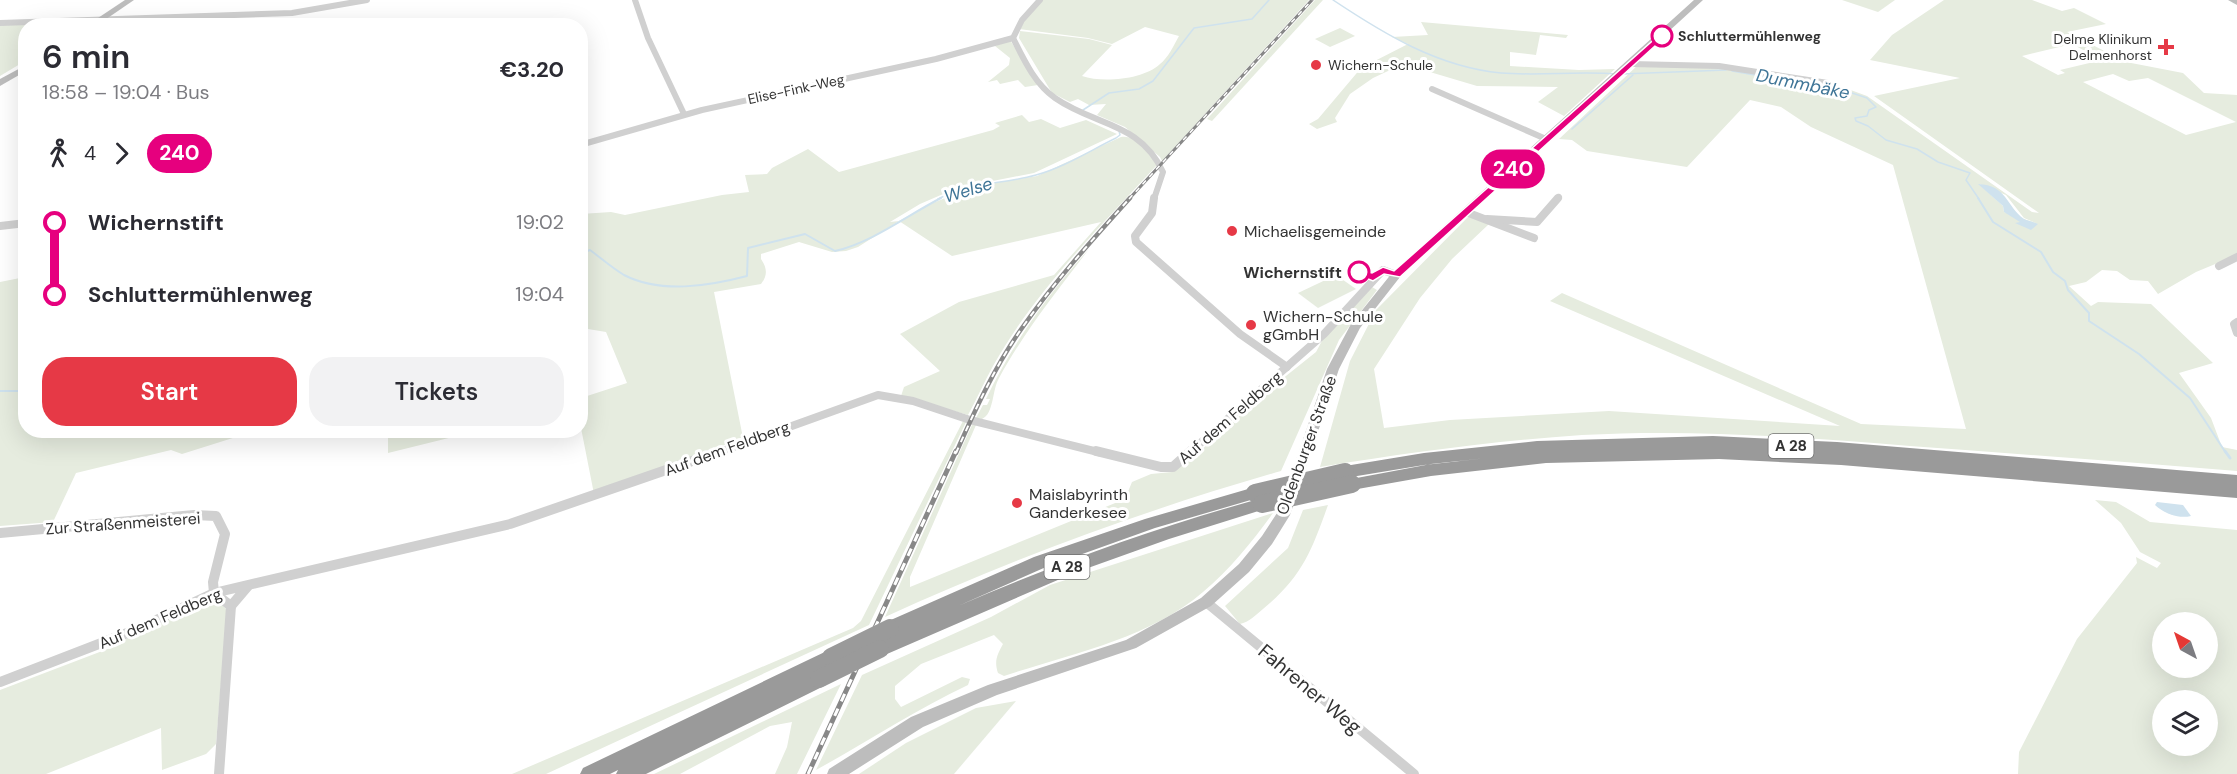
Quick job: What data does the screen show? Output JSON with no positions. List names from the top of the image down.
{
  "streets": {
    "highway": ["A 28"],
    "main road": ["Oldenburger Straße"],
    "street": [
      "Elise-Fink-Weg",
      "Auf dem Feldberg",
      "Zur Straßenmeisterei",
      "Fahrener Weg"
    ]
  },
  "crossings": [
    ["Auf dem Feldberg", "Oldenburger Straße"],
    ["Auf dem Feldberg", "Zur Straßenmeisterei"],
    ["Oldenburger Straße", "Fahrener Weg"]
  ],
  "water": ["Dummbäke", "Welse"],
  "places": {
    "other": [
      "Schluttermühlenweg",
      "Wichern-Schule",
      "Michaelisgemeinde",
      "Wichernstift",
      "Wichern-Schule gGmbH",
      "Maislabyrinth Ganderkesee"
    ],
    "health": ["Delme Klinikum Delmenhorst"]
  },
  "lines": ["bus line 240"],
  "north": "top left",
  "page": {
    "on_map": "240",
    "heading": ["6 min", "18:58 – 19:04 · Bus", "€3.20"],
    "legs": ["4", "240"],
    "list": [
      {
        "name": "Wichernstift",
        "value": "19:02"
      },
      {
        "name": "Schluttermühlenweg",
        "value": "19:04"
      }
    ],
    "buttons": ["Start", "Tickets"]
  }
}
